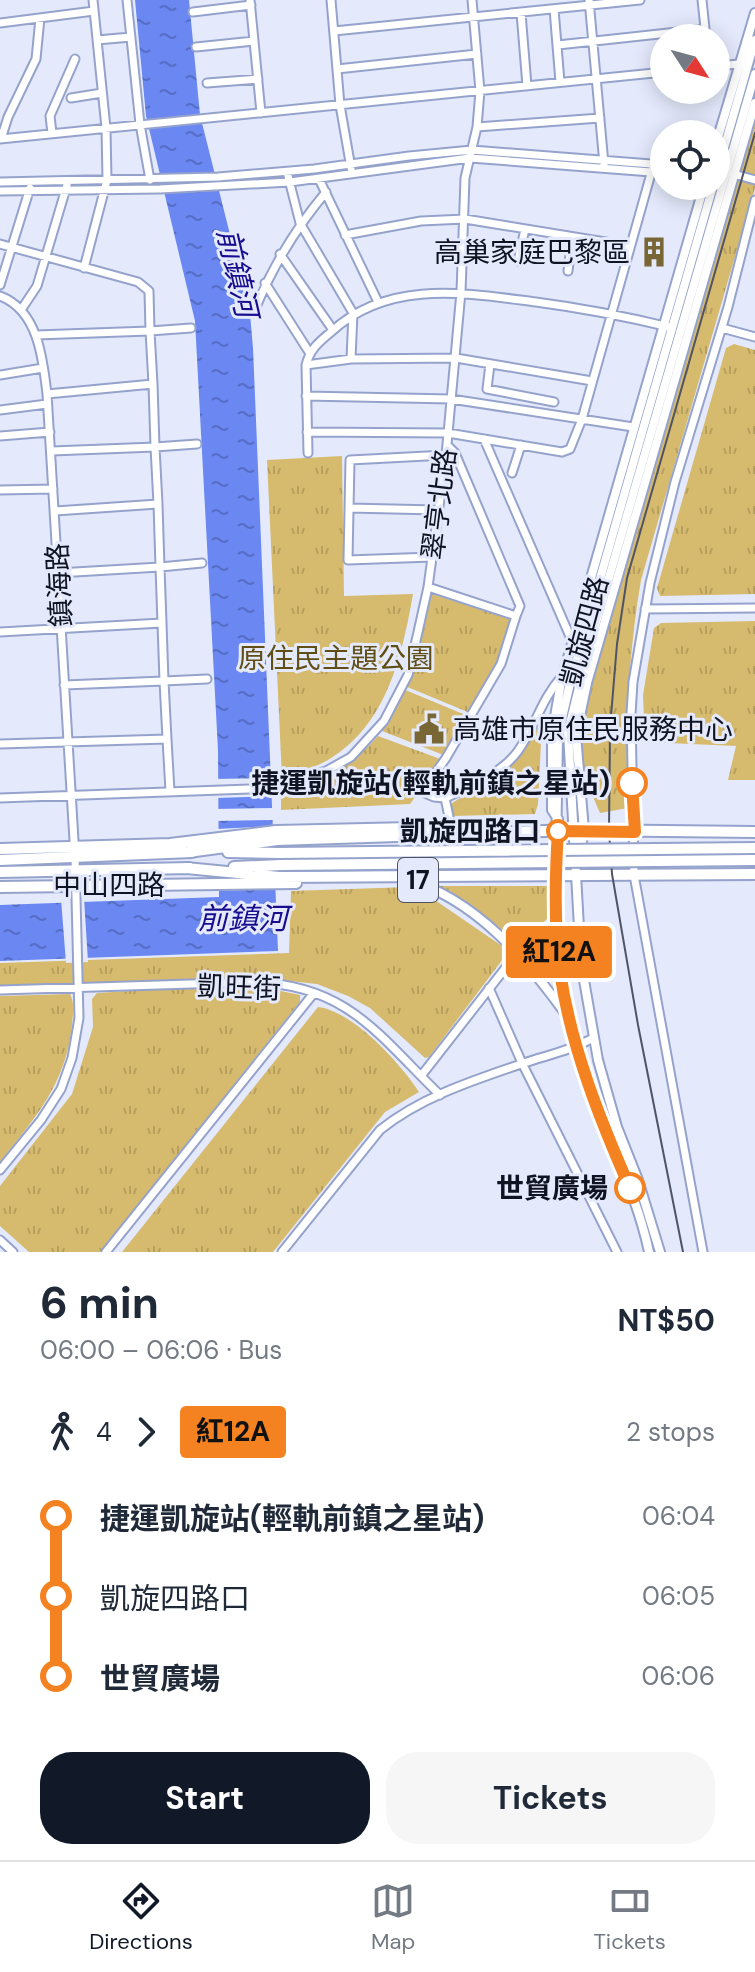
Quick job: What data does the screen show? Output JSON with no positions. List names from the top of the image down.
{
  "streets": {
    "main road": ["17", "中山四路"],
    "street": [
      "翠亨北路",
      "鎮海路",
      "凱旋四路",
      "凱旺街"
    ]
  },
  "crossings": [
    ["鎮海路", "中山四路"],
    ["鎮海路", "凱旺街"],
    ["凱旋四路", "17"],
    ["17", "中山四路"]
  ],
  "water": ["前鎮河"],
  "parks": ["原住民主題公園"],
  "places": {
    "building": ["高巢家庭巴黎區"],
    "public building": ["高雄市原住民服務中心"],
    "other": ["捷運凱旋站(輕軌前鎮之星站)", "凱旋四路口", "世貿廣場"]
  },
  "lines": ["bus line 紅12A"],
  "north": "bottom right",
  "page": {
    "on_map": "紅12A",
    "heading": ["6 min", "06:00 – 06:06 · Bus", "NT$50"],
    "legs": ["4", "紅12A", "2 stops"],
    "list": [
      {
        "name": "捷運凱旋站(輕軌前鎮之星站)",
        "value": "06:04"
      },
      {
        "name": "凱旋四路口",
        "value": "06:05"
      },
      {
        "name": "世貿廣場",
        "value": "06:06"
      }
    ],
    "buttons": ["Start", "Tickets"],
    "tabs": ["Directions", "Map", "Tickets"]
  }
}
